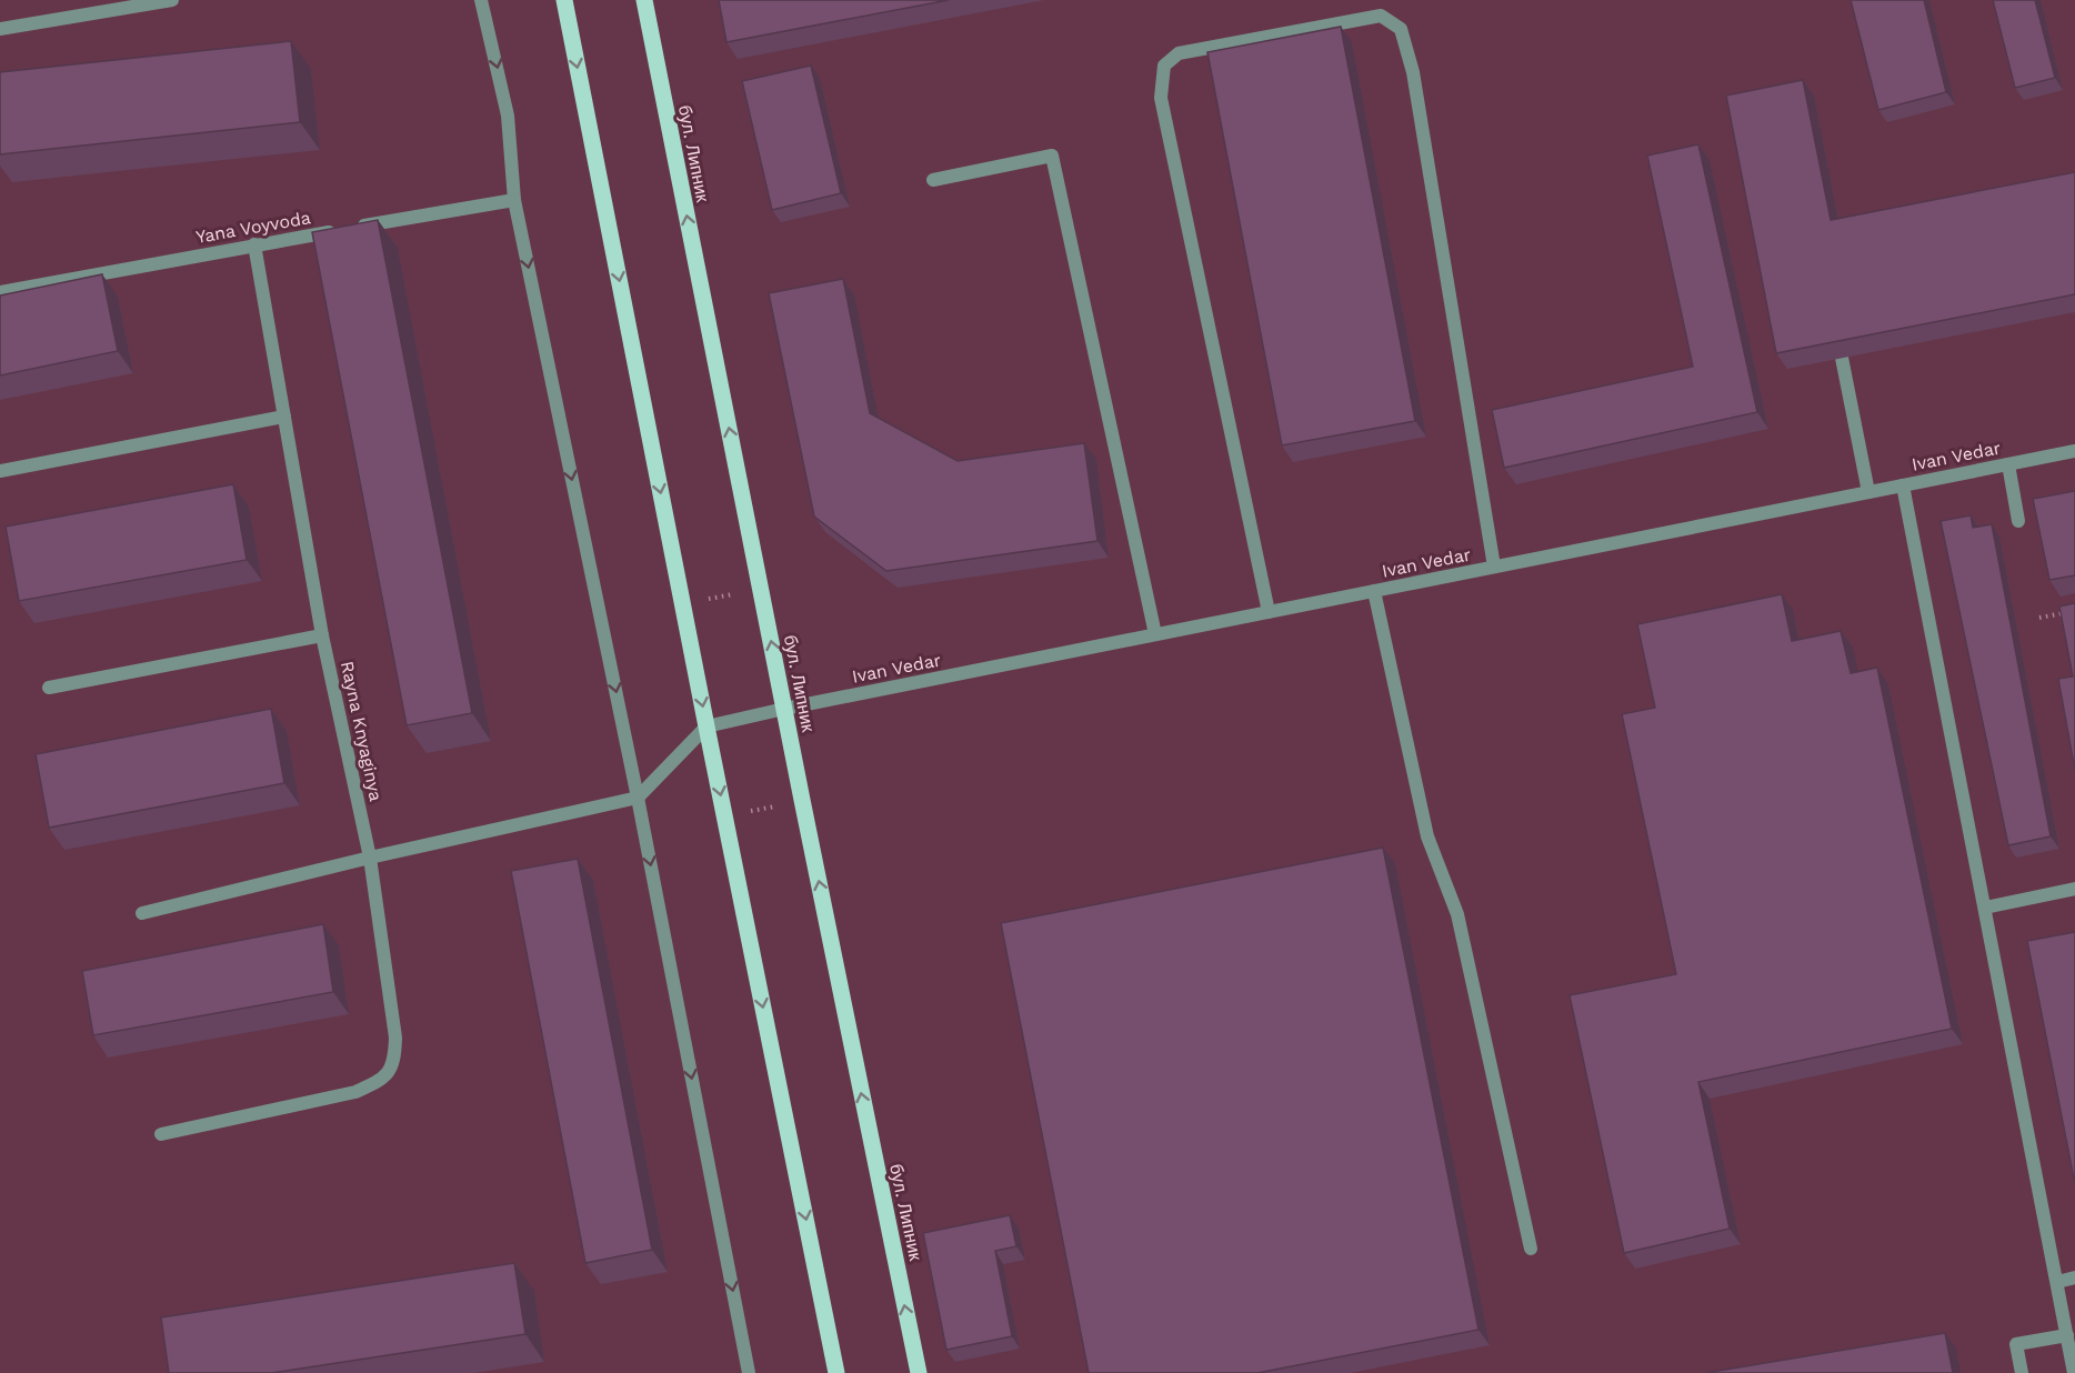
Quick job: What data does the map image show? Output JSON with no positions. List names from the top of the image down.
{
  "streets": {
    "main road": ["бул. Липник"],
    "street": ["Yana Voyvoda", "Ivan Vedar", "Rayna Knyaginya"]
  },
  "crossings": [
    ["бул. Липник", "Ivan Vedar"],
    ["Yana Voyvoda", "Rayna Knyaginya"]
  ]
}
